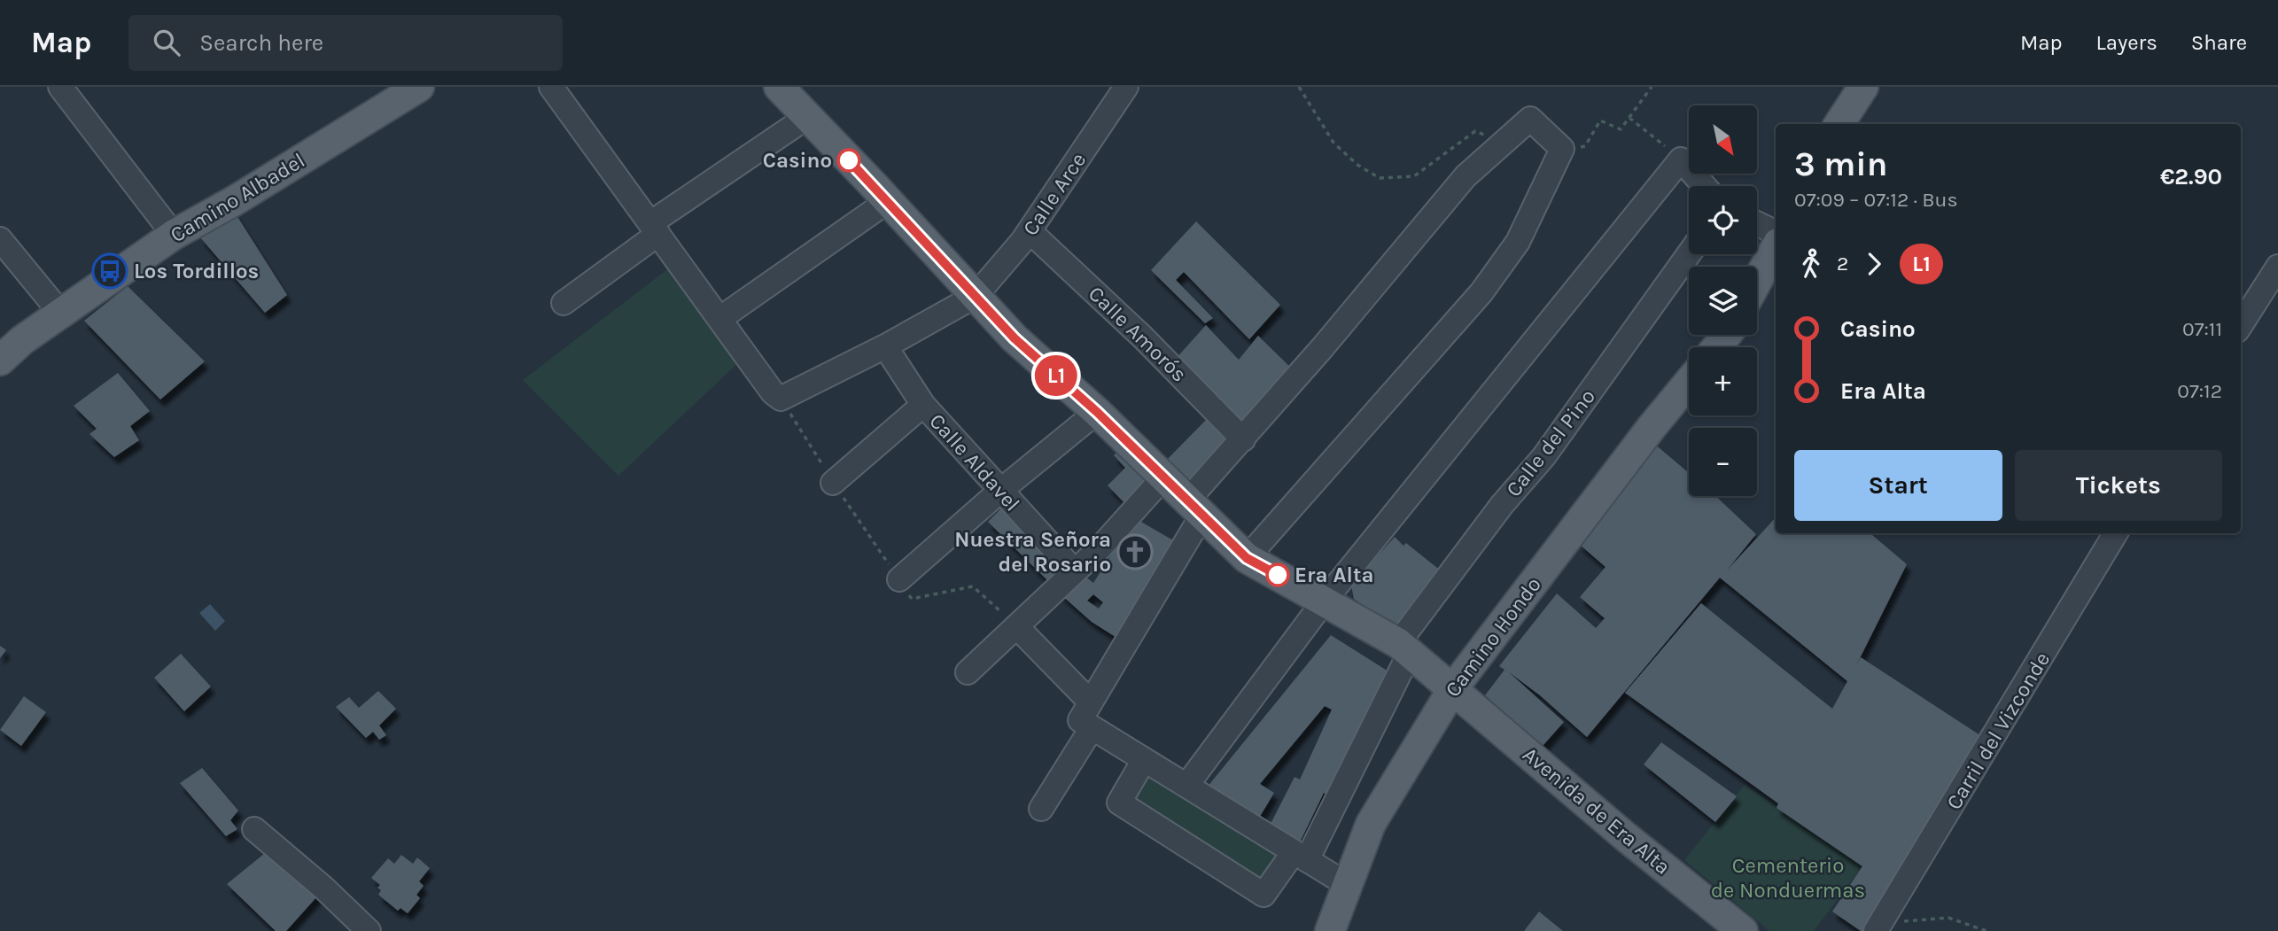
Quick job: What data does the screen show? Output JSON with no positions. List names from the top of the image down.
{
  "streets": {
    "main road": ["Camino Albadel", "Camino Hondo", "Avenida de Era Alta"],
    "street": [
      "Calle Arce",
      "Calle Amorós",
      "Calle del Pino",
      "Calle Aldavel",
      "Carril del Vizconde"
    ]
  },
  "crossings": [
    ["Calle Arce", "Calle Amorós"],
    ["Calle Arce", "Avenida de Era Alta"],
    ["Calle del Pino", "Avenida de Era Alta"],
    ["Camino Hondo", "Avenida de Era Alta"]
  ],
  "parks": ["Cementerio de Nonduermas"],
  "places": {
    "other": ["Casino", "Era Alta"],
    "bus stop": ["Los Tordillos"],
    "church": ["Nuestra Señora del Rosario"]
  },
  "lines": ["bus line L1"],
  "north": "bottom right",
  "page": {
    "header": "Map",
    "search": "Search here",
    "nav": ["Map", "Layers", "Share"],
    "on_map": "L1",
    "map_buttons": ["+", "−"],
    "heading": ["3 min", "07:09 – 07:12 · Bus", "€2.90"],
    "legs": ["2", "L1"],
    "list": [
      {
        "name": "Casino",
        "value": "07:11"
      },
      {
        "name": "Era Alta",
        "value": "07:12"
      }
    ],
    "buttons": ["Start", "Tickets"]
  }
}
